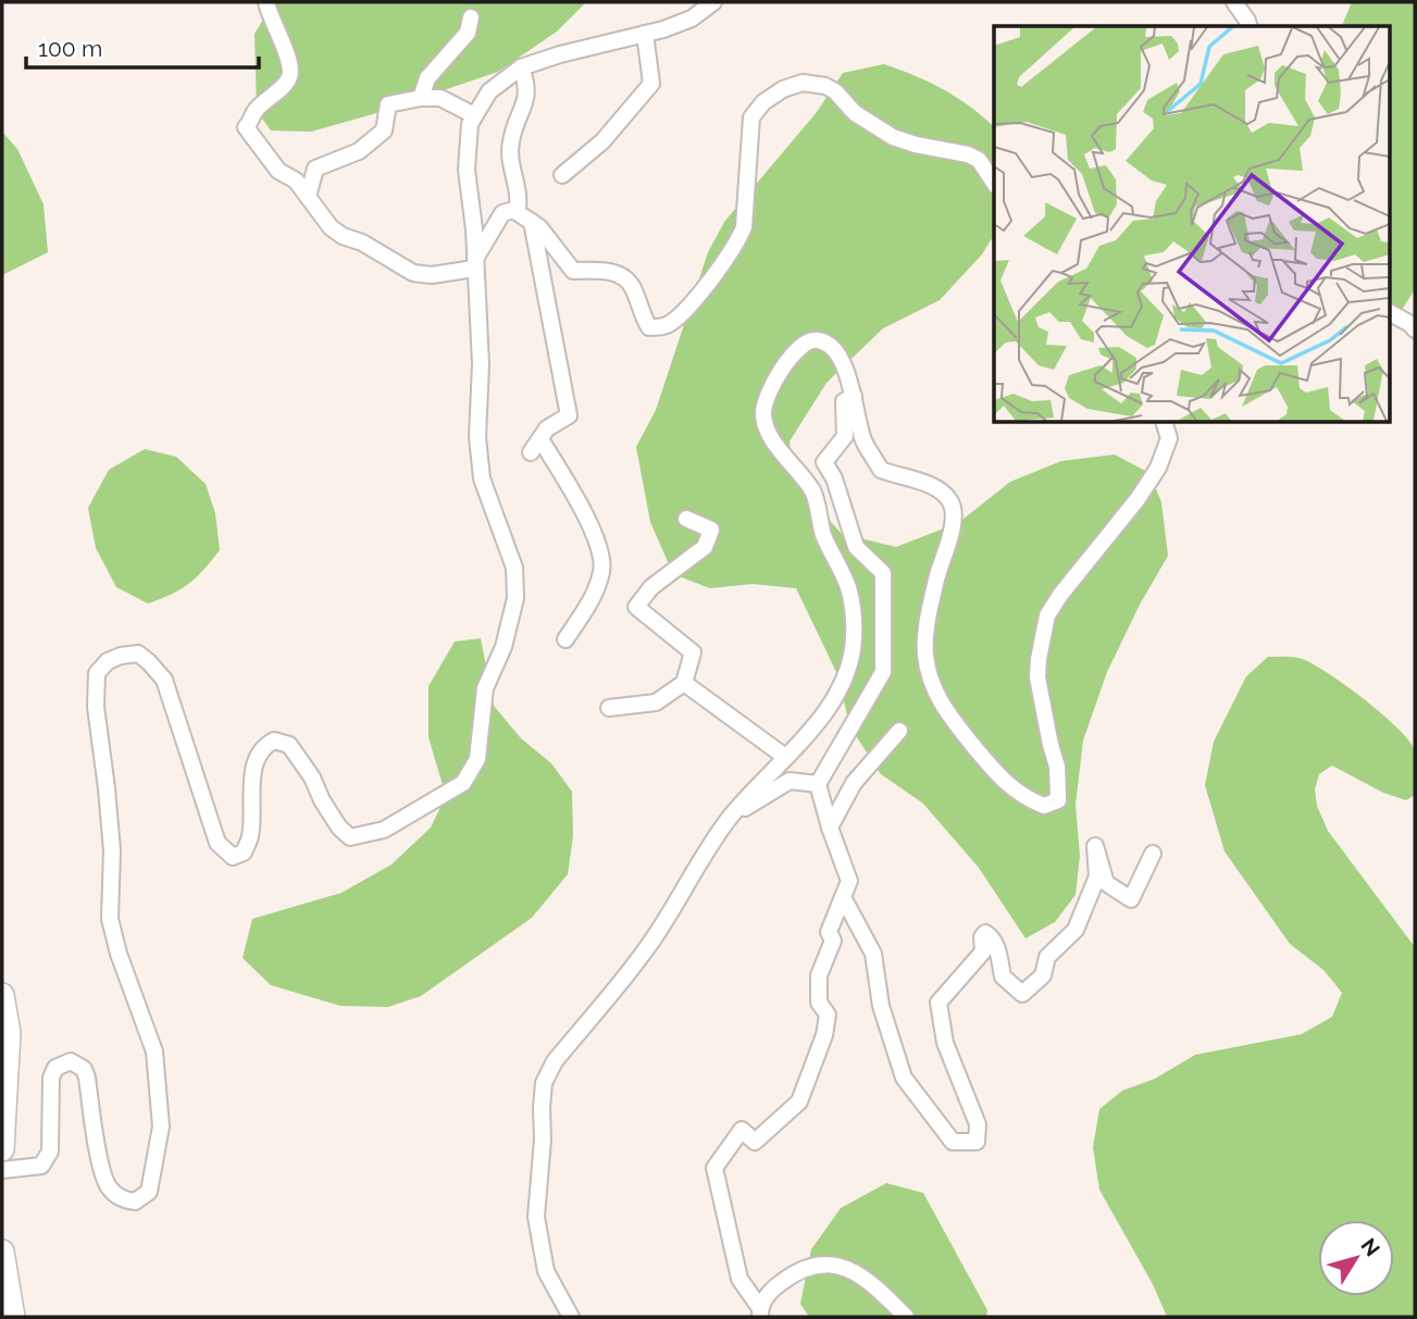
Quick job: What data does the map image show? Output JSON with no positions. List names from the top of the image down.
{
  "scale_bar": "100 m",
  "north": "top right"
}
